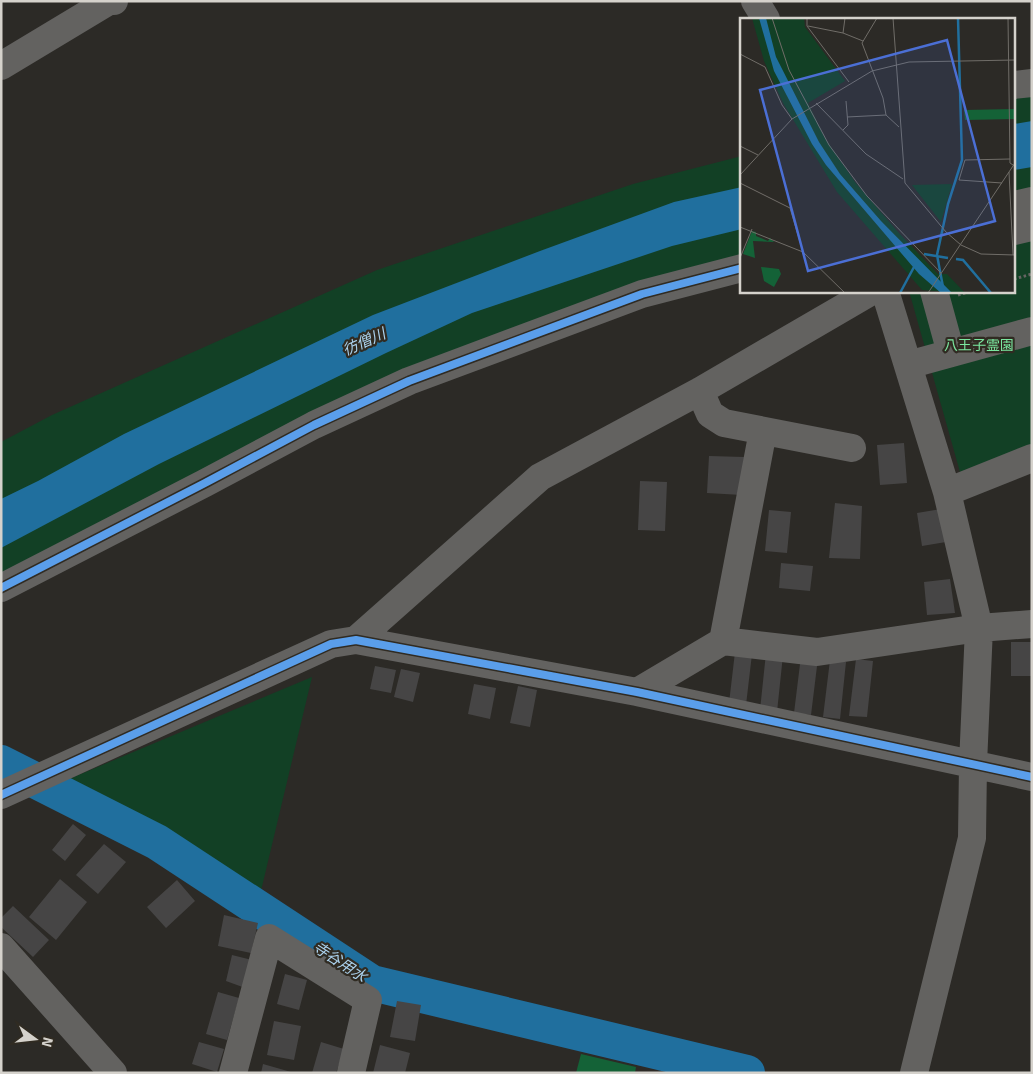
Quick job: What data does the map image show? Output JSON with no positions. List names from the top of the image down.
{
  "water": ["彷僧川", "寺谷用水"],
  "parks": ["八王子霊園"],
  "north": "right"
}
